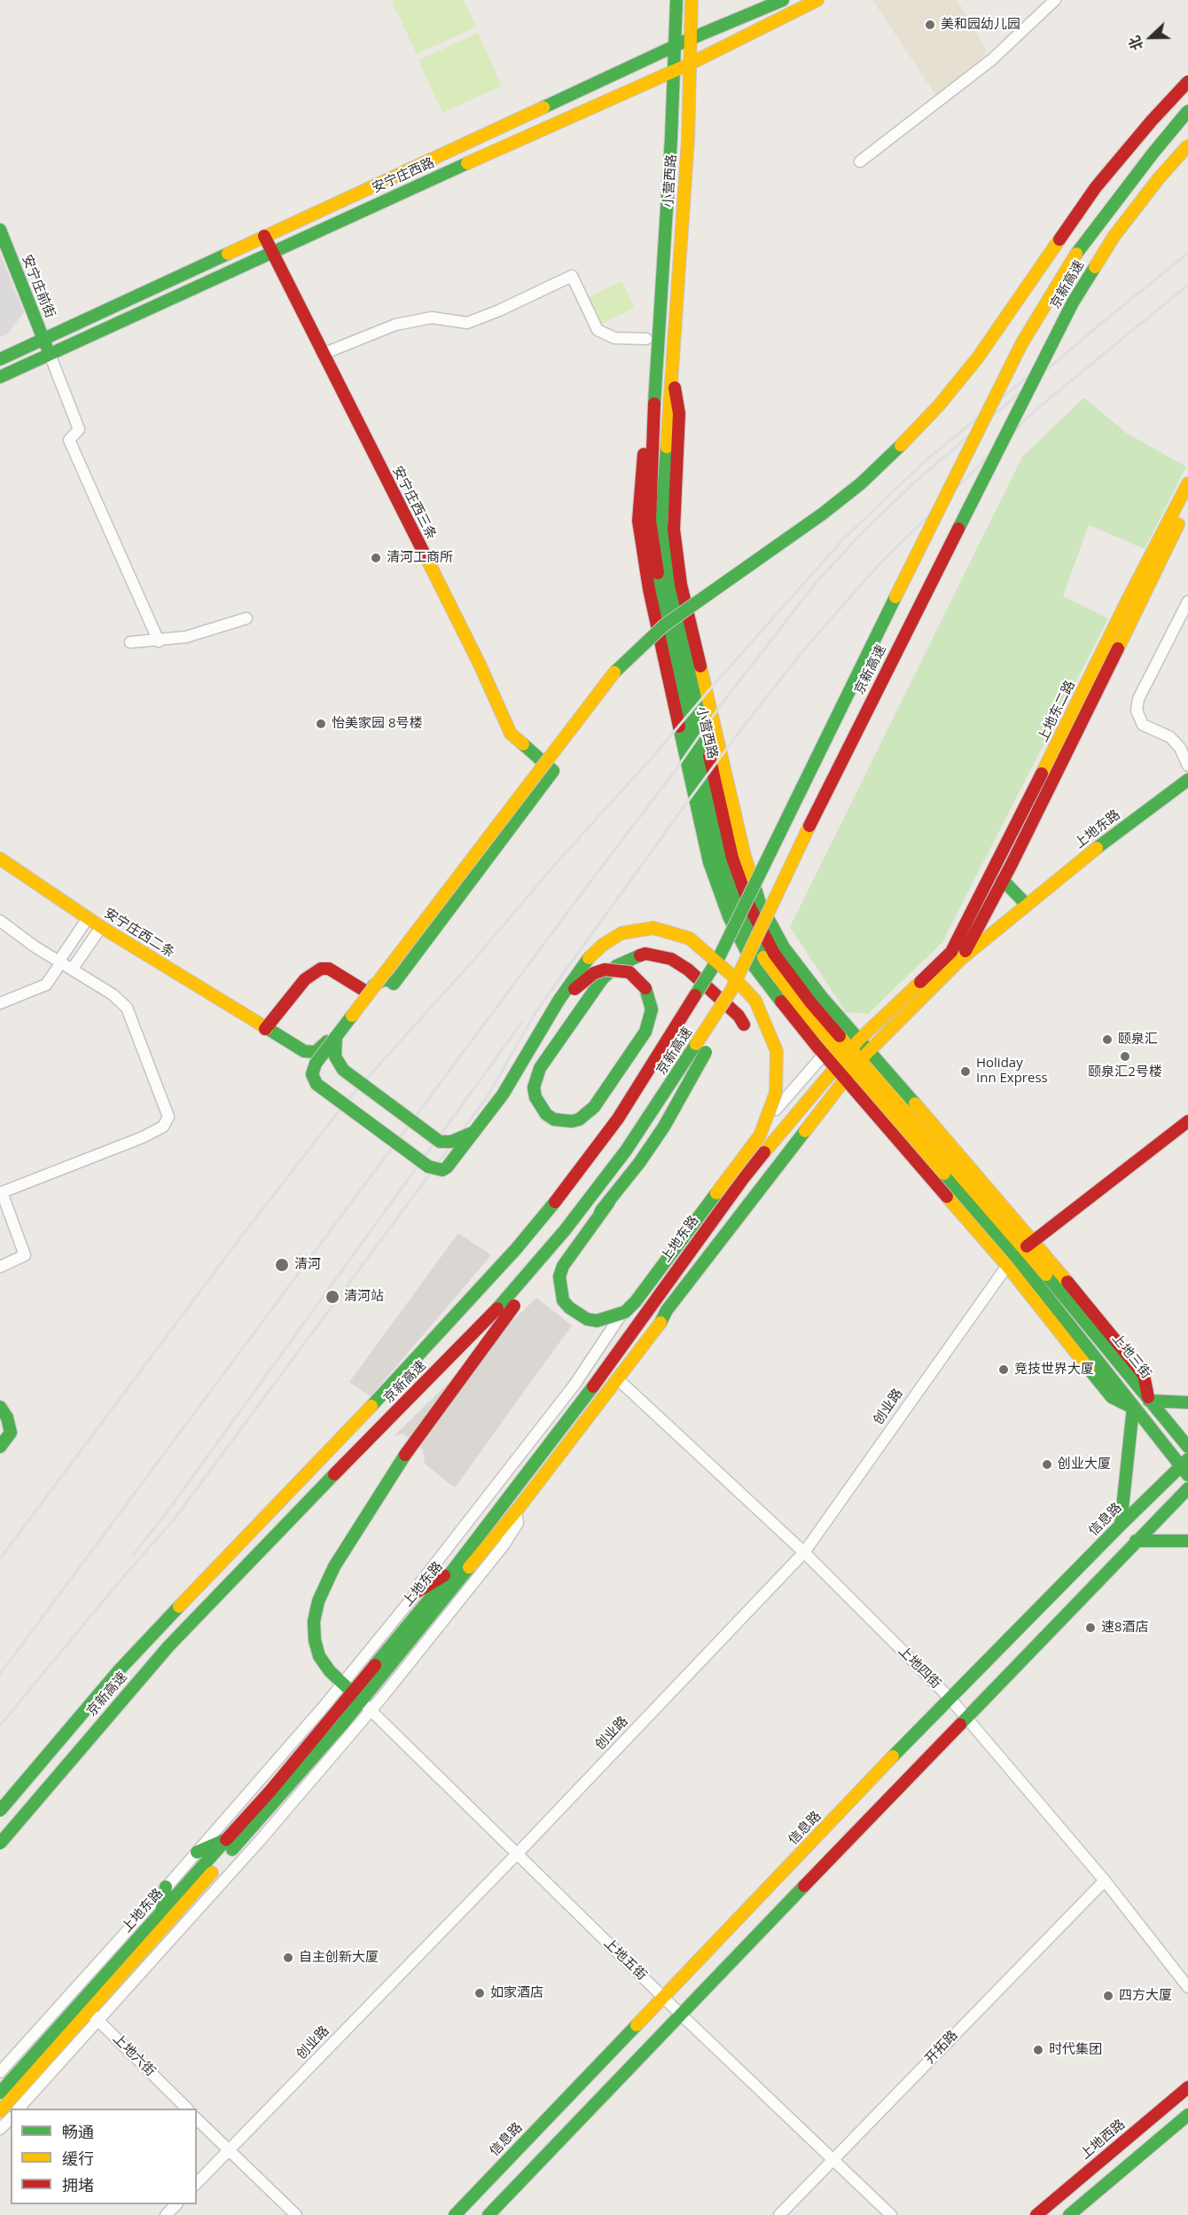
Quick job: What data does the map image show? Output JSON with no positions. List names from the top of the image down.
{
  "streets": {
    "main road": [
      "安宁庄西路",
      "小营西路",
      "京新高速",
      "安宁庄前街",
      "安宁庄西三条",
      "上地东二路",
      "上地东路",
      "安宁庄西二条",
      "上地三街",
      "信息路",
      "上地西路"
    ],
    "street": [
      "创业路",
      "上地四街",
      "上地五街",
      "开拓路",
      "上地六街"
    ]
  },
  "crossings": [
    ["安宁庄西路", "小营西路"],
    ["安宁庄西路", "安宁庄前街"],
    ["安宁庄西路", "安宁庄西三条"],
    ["小营西路", "上地东路"],
    ["小营西路", "上地三街"],
    ["安宁庄西三条", "安宁庄西二条"],
    ["上地东二路", "上地东路"],
    ["上地东路", "上地三街"],
    ["上地东路", "上地四街"],
    ["上地东路", "上地五街"],
    ["上地东路", "上地六街"],
    ["上地三街", "创业路"],
    ["上地三街", "信息路"],
    ["创业路", "上地四街"],
    ["创业路", "上地五街"],
    ["信息路", "上地四街"],
    ["信息路", "上地五街"],
    ["上地四街", "开拓路"],
    ["上地五街", "开拓路"]
  ],
  "places": [
    "美和园幼儿园",
    "清河工商所",
    "怡美家园 8号楼",
    "颐泉汇",
    "颐泉汇2号楼",
    "Holiday Inn Express",
    "清河",
    "清河站",
    "竞技世界大厦",
    "创业大厦",
    "速8酒店",
    "自主创新大厦",
    "如家酒店",
    "四方大厦",
    "时代集团"
  ],
  "legend": ["畅通", "缓行", "拥堵"],
  "north": "left"
}
